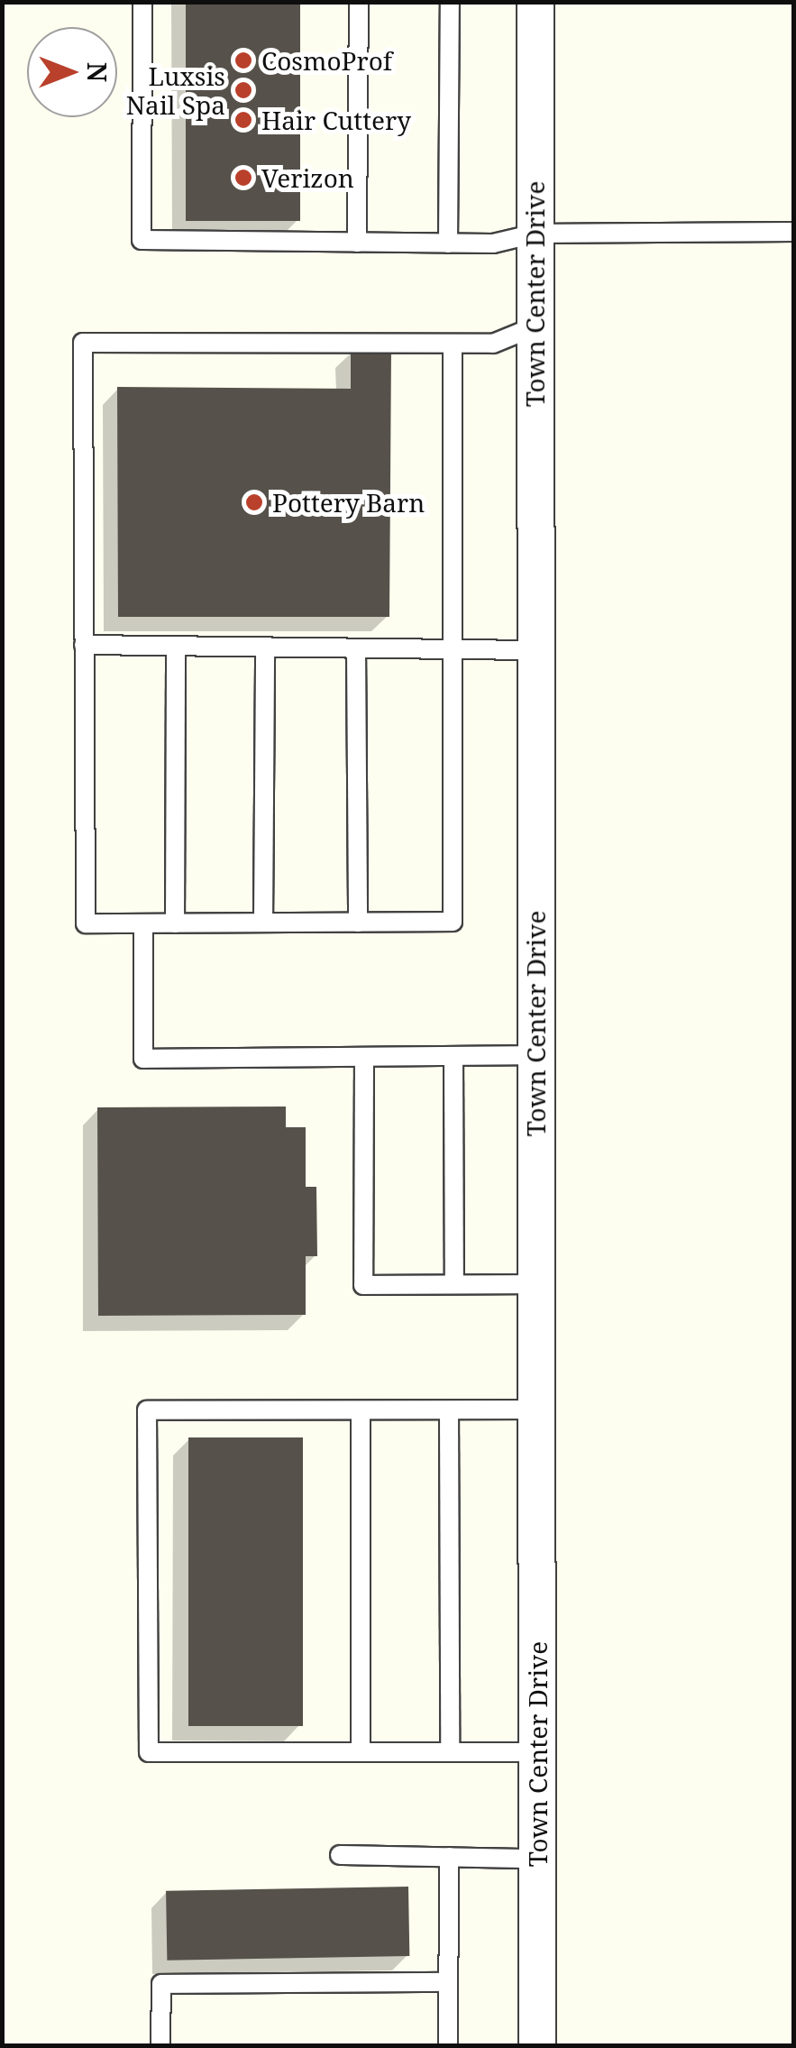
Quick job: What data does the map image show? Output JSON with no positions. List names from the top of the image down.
{
  "streets": {
    "street": ["Town Center Drive"]
  },
  "places": [
    "CosmoProf",
    "Luxsis Nail Spa",
    "Hair Cuttery",
    "Verizon",
    "Pottery Barn"
  ],
  "north": "right"
}
